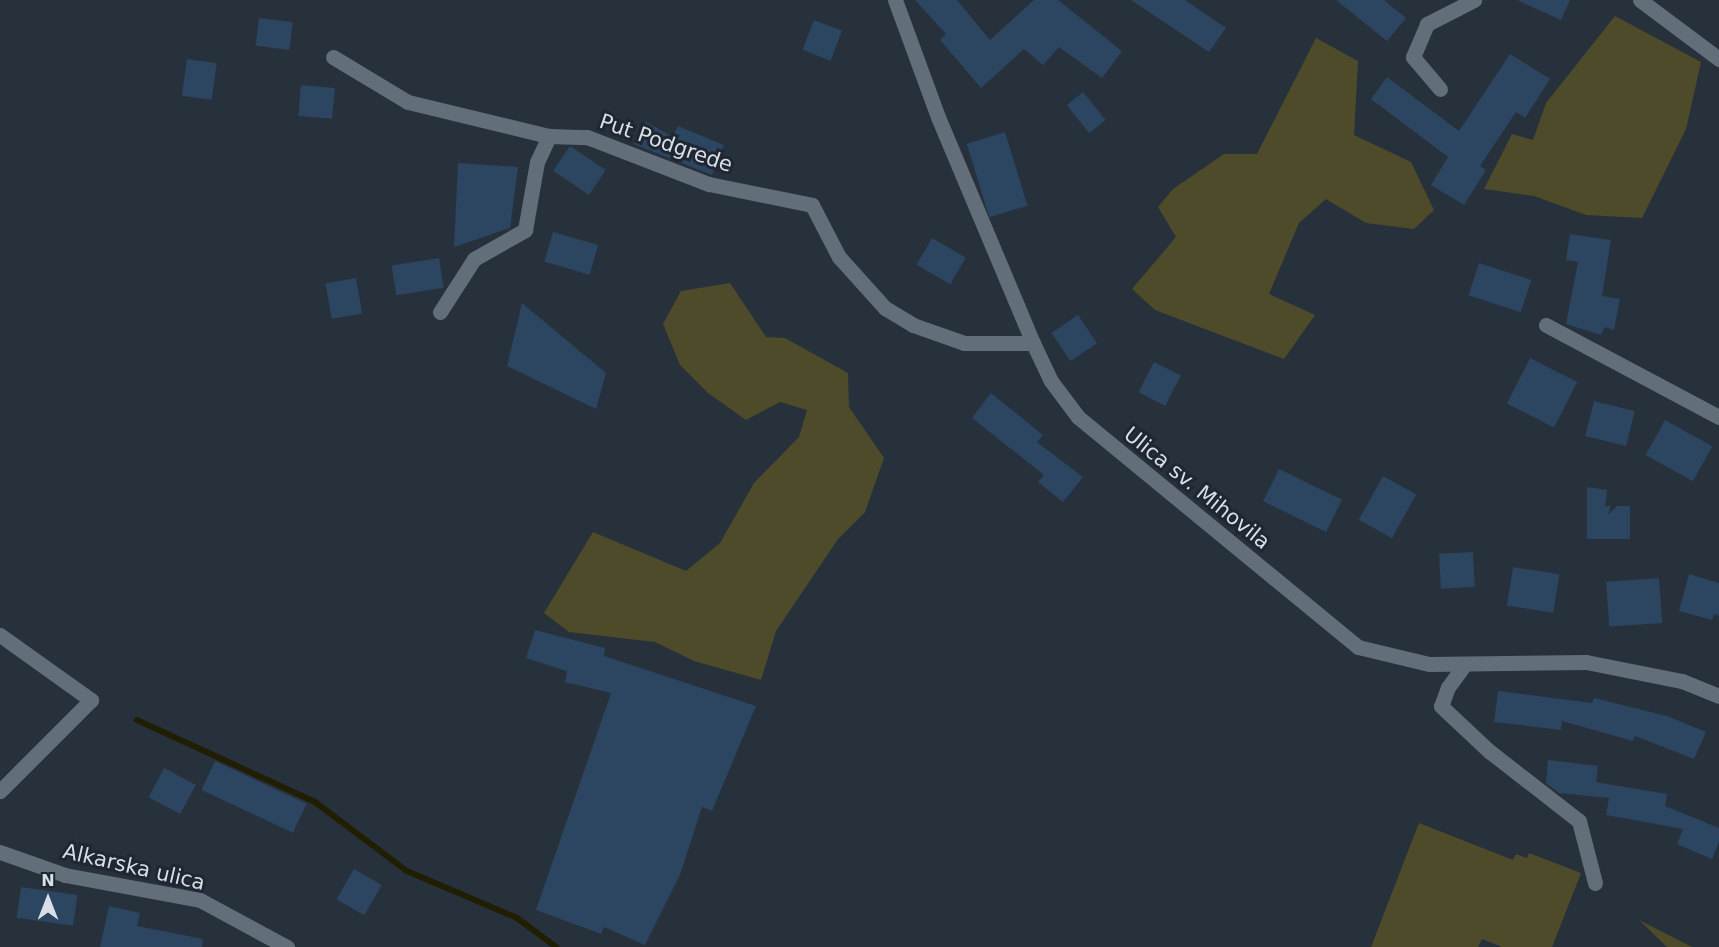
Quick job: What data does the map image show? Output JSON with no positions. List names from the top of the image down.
{
  "streets": {
    "street": ["Put Podgrede", "Ulica sv. Mihovila", "Alkarska ulica"]
  },
  "crossings": [
    ["Put Podgrede", "Ulica sv. Mihovila"]
  ],
  "north": "top"
}
